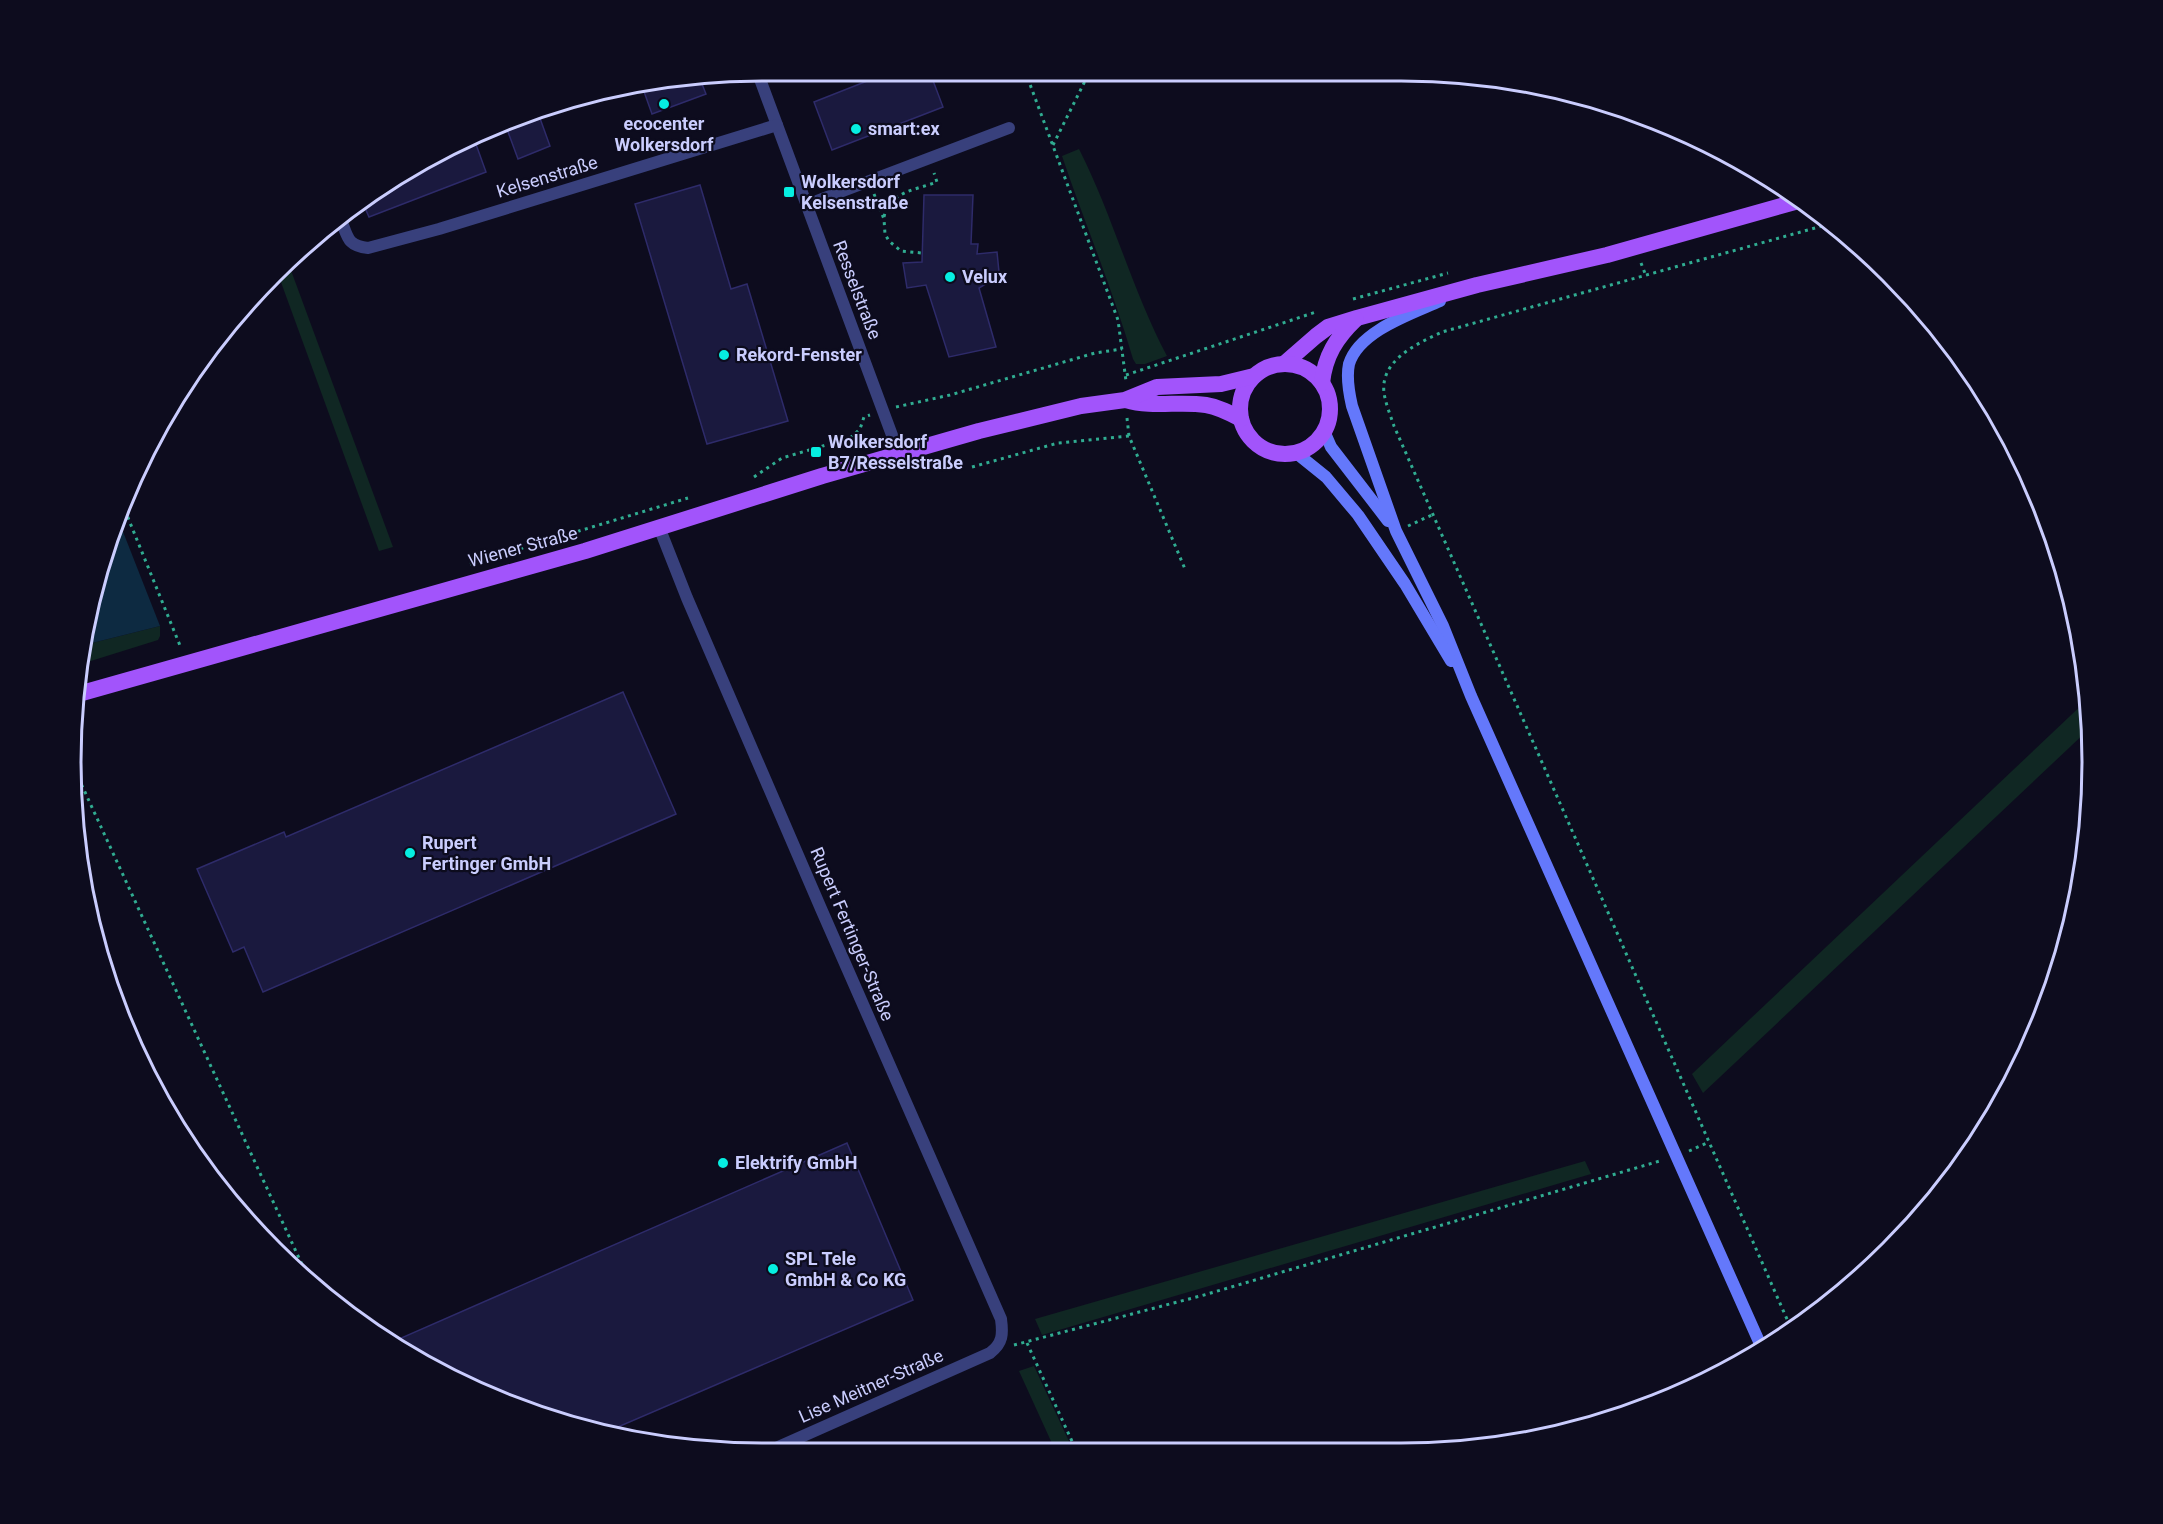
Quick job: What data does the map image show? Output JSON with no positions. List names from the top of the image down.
{
  "streets": {
    "main road": ["Wiener Straße"],
    "street": [
      "Kelsenstraße",
      "Resselstraße",
      "Rupert Fertinger-Straße",
      "Lise Meitner-Straße"
    ]
  },
  "crossings": [
    ["Kelsenstraße", "Resselstraße"],
    ["Resselstraße", "Wiener Straße"],
    ["Wiener Straße", "Rupert Fertinger-Straße"],
    ["Rupert Fertinger-Straße", "Lise Meitner-Straße"]
  ],
  "places": {
    "other": [
      "ecocenter Wolkersdorf",
      "smart:ex",
      "Velux",
      "Rekord-Fenster",
      "Rupert Fertinger GmbH",
      "Elektrify GmbH",
      "SPL Tele GmbH & Co KG"
    ],
    "transit": ["Wolkersdorf Kelsenstraße", "Wolkersdorf B7/Resselstraße"]
  }
}
